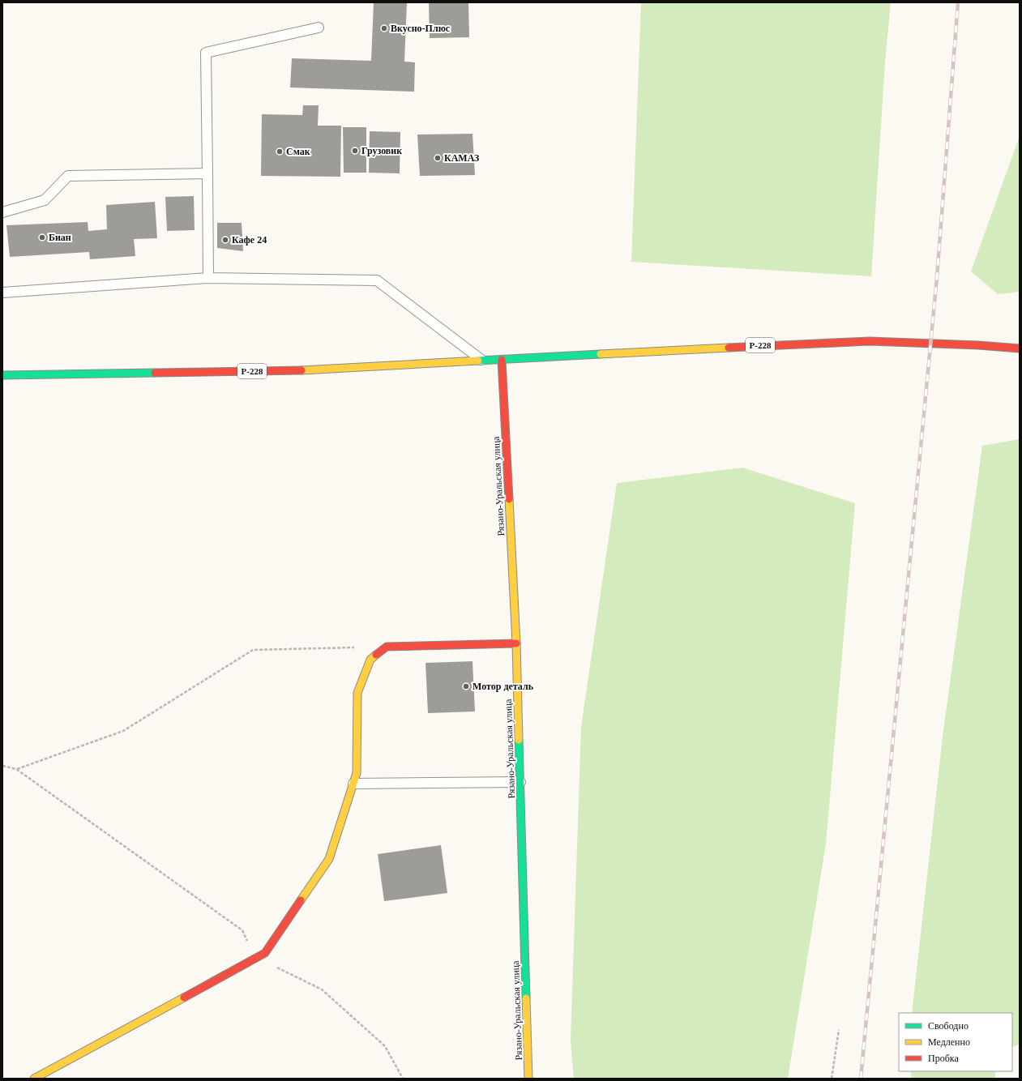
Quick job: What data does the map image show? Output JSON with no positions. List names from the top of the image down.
{
  "streets": {
    "main road": ["Р-228", "Рязано-Уральская улица"]
  },
  "crossings": [
    ["Р-228", "Рязано-Уральская улица"]
  ],
  "places": [
    "Вкусно-Плюс",
    "Грузовик",
    "Смак",
    "КАМАЗ",
    "Биан",
    "Кафе 24",
    "Мотор деталь"
  ],
  "legend": ["Свободно", "Медленно", "Пробка"]
}
